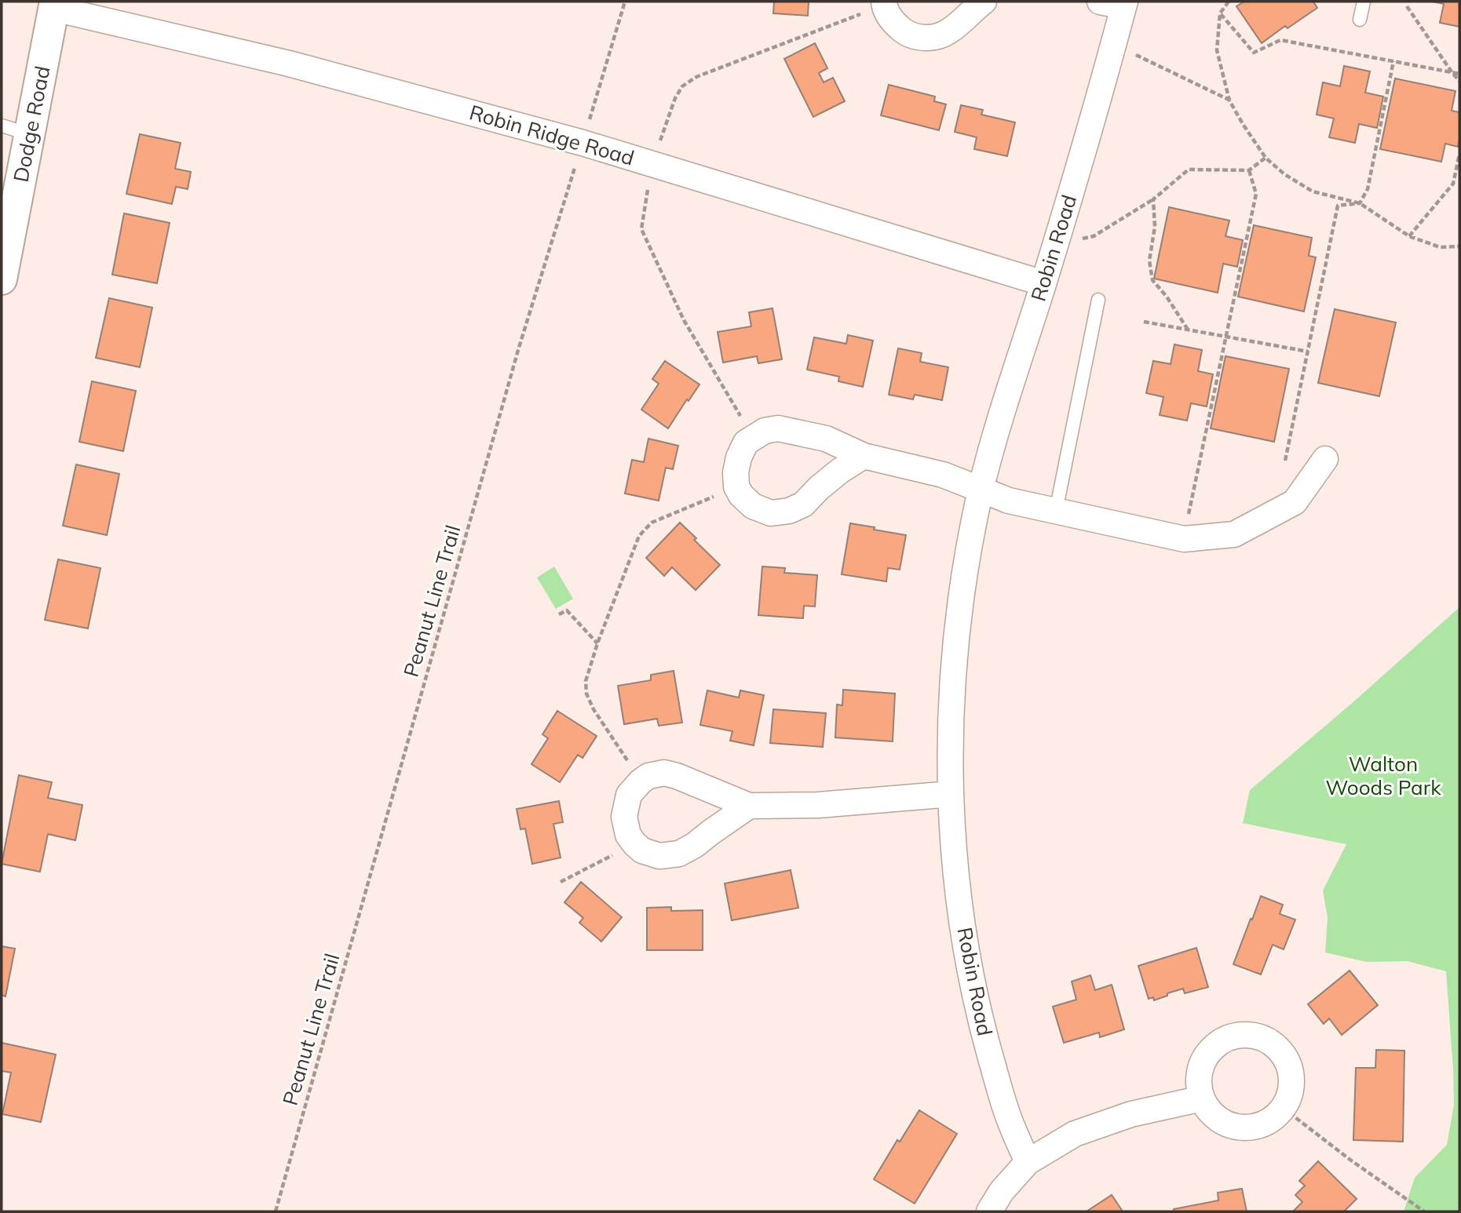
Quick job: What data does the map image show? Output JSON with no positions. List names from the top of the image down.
{
  "streets": {
    "street": ["Dodge Road", "Robin Ridge Road", "Robin Road"],
    "path": ["Peanut Line Trail"]
  },
  "crossings": [
    ["Dodge Road", "Robin Ridge Road"],
    ["Robin Ridge Road", "Robin Road"],
    ["Robin Ridge Road", "Peanut Line Trail"]
  ],
  "parks": ["Walton Woods Park"]
}
